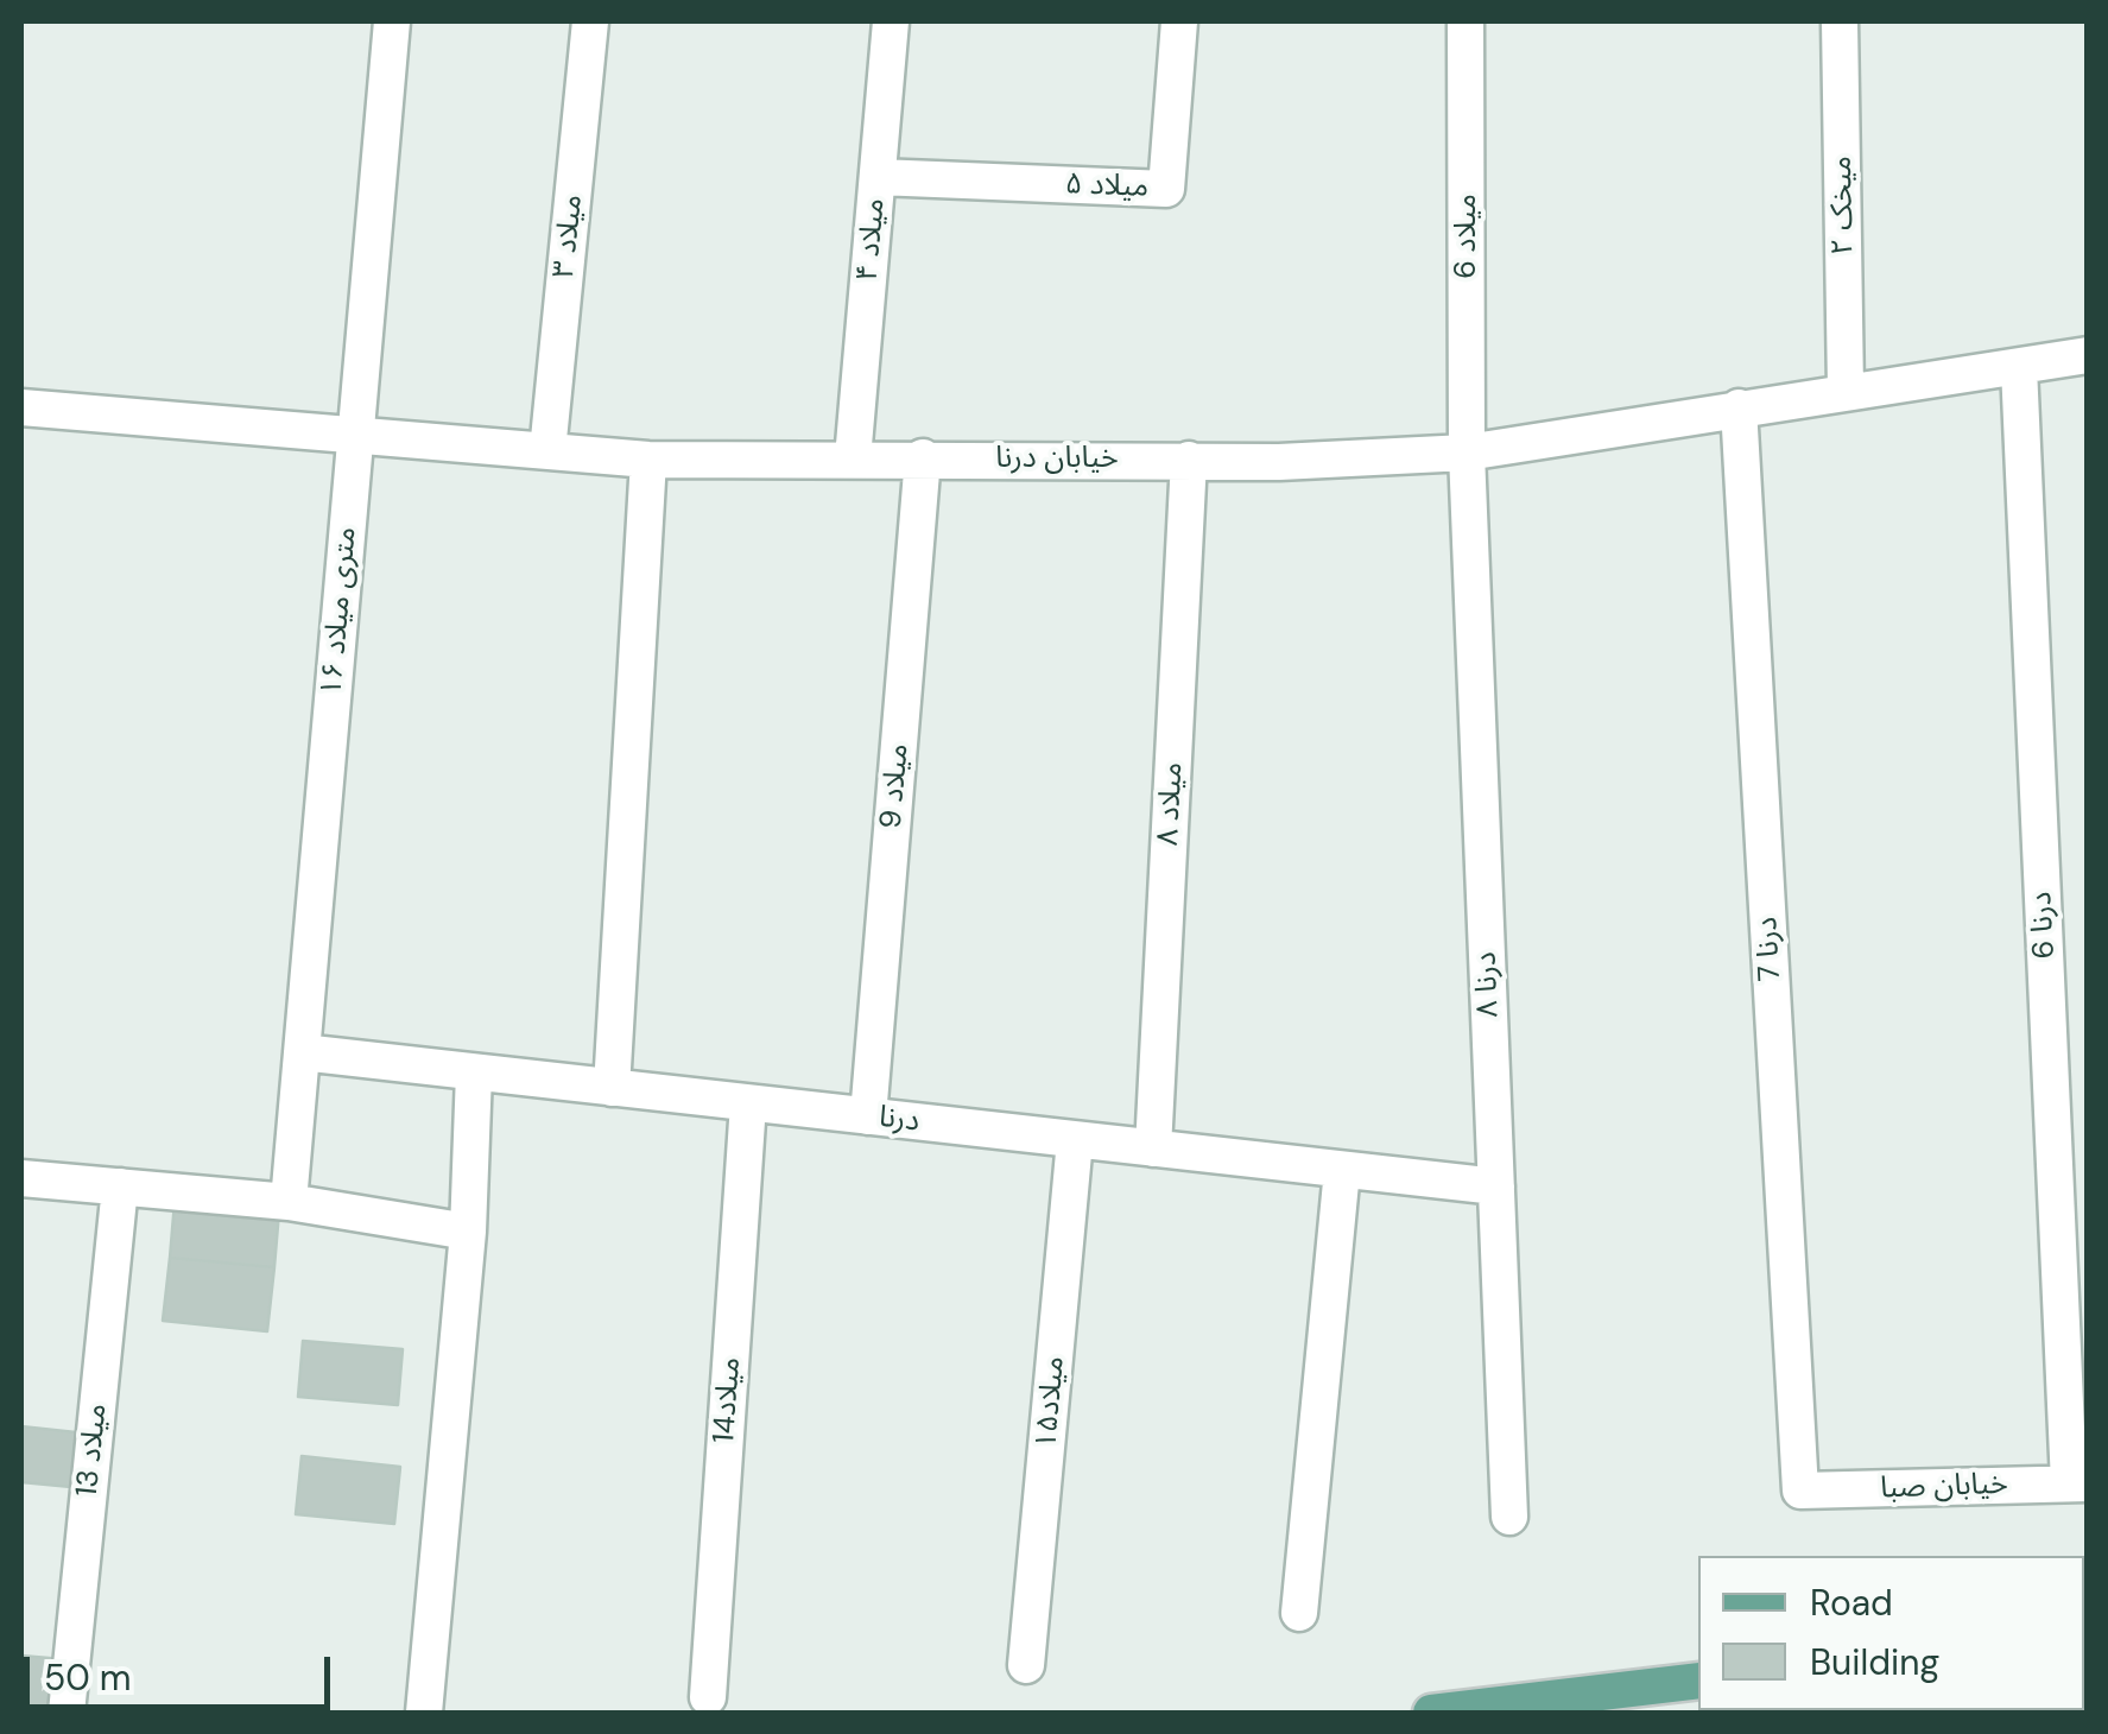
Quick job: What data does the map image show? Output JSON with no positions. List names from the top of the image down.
{
  "streets": {
    "street": [
      "میلاد ۵",
      "میخک ۲",
      "میلاد ۳",
      "میلاد 6",
      "میلاد ۴",
      "خیابان درنا",
      "۱۶ متری میلاد",
      "میلاد 9",
      "میلاد ۸",
      "درنا 6",
      "درنا 7",
      "درنا ۸",
      "درنا",
      "میلاد14",
      "میلاد۱۵",
      "میلاد 13",
      "خیابان صبا"
    ]
  },
  "crossings": [
    ["میلاد ۵", "میلاد ۴"],
    ["میخک ۲", "خیابان درنا"],
    ["میلاد ۳", "خیابان درنا"],
    ["میلاد 6", "خیابان درنا"],
    ["میلاد 6", "درنا ۸"],
    ["میلاد ۴", "خیابان درنا"],
    ["خیابان درنا", "۱۶ متری میلاد"],
    ["خیابان درنا", "میلاد 9"],
    ["خیابان درنا", "میلاد ۸"],
    ["خیابان درنا", "درنا 6"],
    ["خیابان درنا", "درنا 7"],
    ["خیابان درنا", "درنا ۸"],
    ["۱۶ متری میلاد", "درنا"],
    ["میلاد 9", "درنا"],
    ["میلاد ۸", "درنا"],
    ["درنا 6", "خیابان صبا"],
    ["درنا 7", "خیابان صبا"],
    ["درنا ۸", "درنا"],
    ["درنا", "میلاد14"],
    ["درنا", "میلاد۱۵"]
  ],
  "legend": ["Road", "Building"],
  "scale_bar": "50 m"
}
